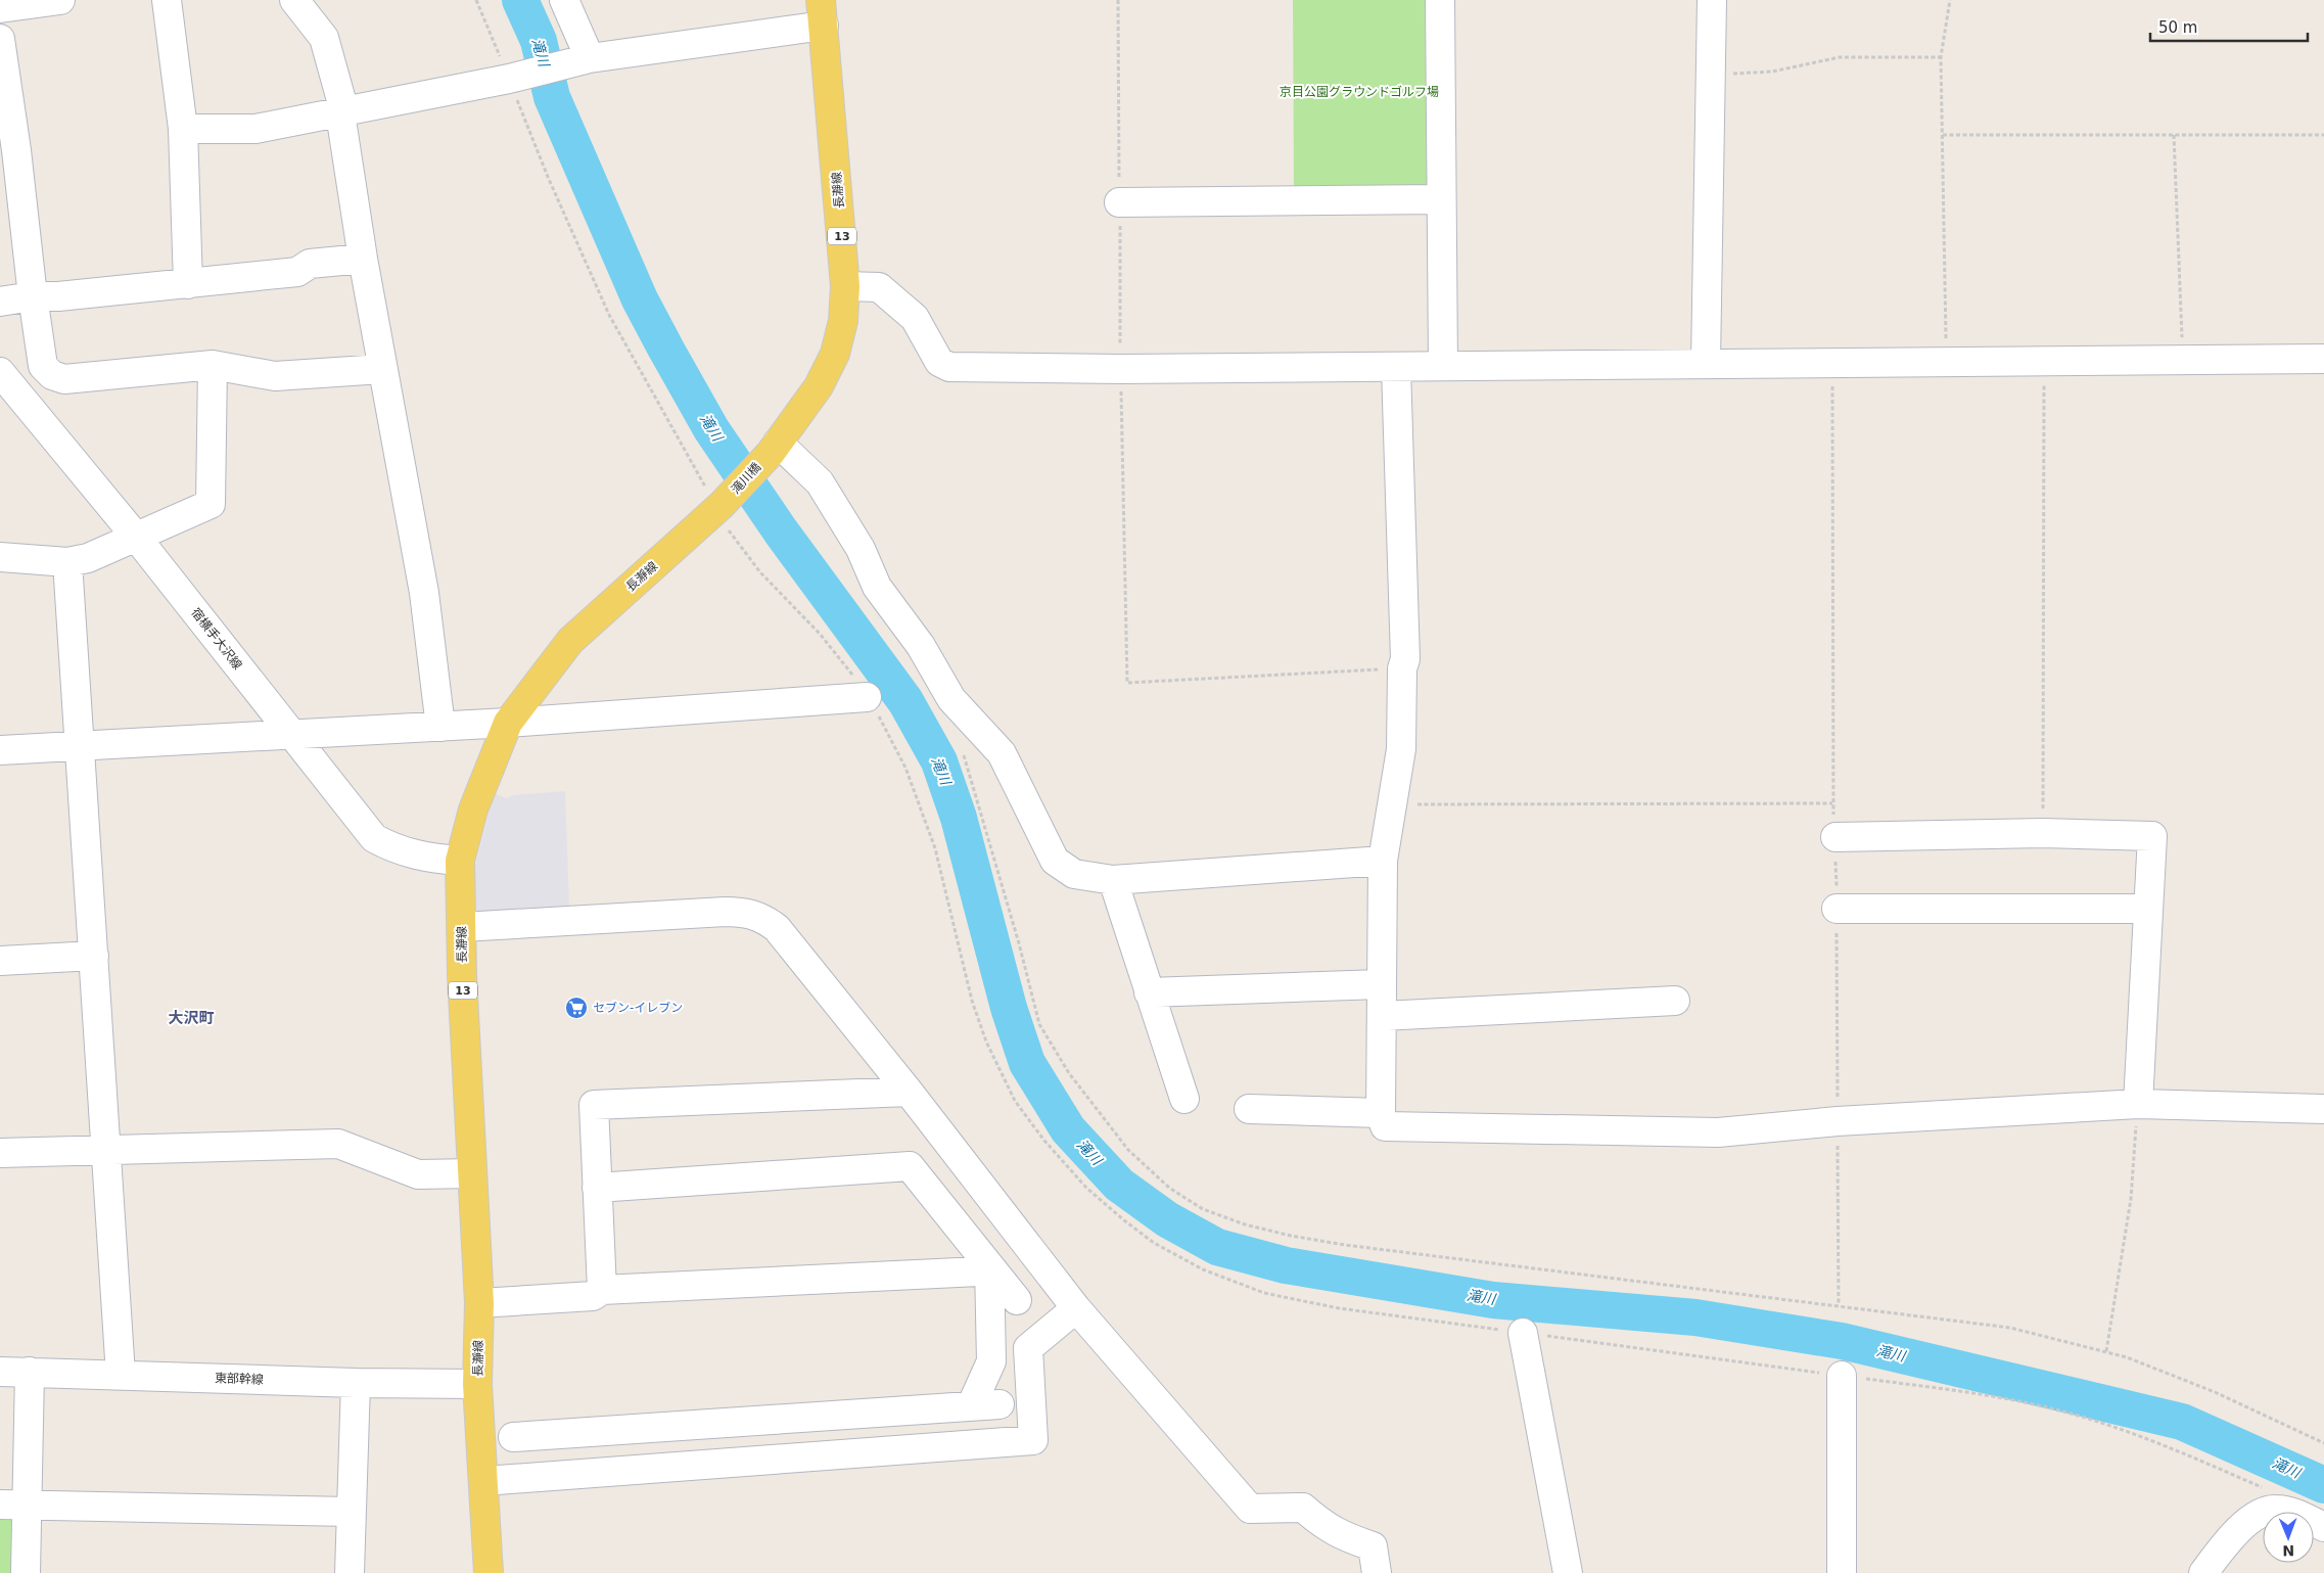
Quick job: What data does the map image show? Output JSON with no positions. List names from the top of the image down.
{
  "streets": {
    "main road": ["長瀞線", "13", "滝川橋"],
    "street": ["宿横手大沢線", "東部幹線"]
  },
  "crossings": [
    ["長瀞線", "滝川橋"],
    ["長瀞線", "宿横手大沢線"],
    ["長瀞線", "東部幹線"]
  ],
  "districts": ["大沢町"],
  "water": ["滝川"],
  "parks": ["京目公園グラウンドゴルフ場"],
  "places": {
    "supermarket": ["セブン-イレブン"]
  },
  "scale_bar": "50 m",
  "north": "bottom"
}
